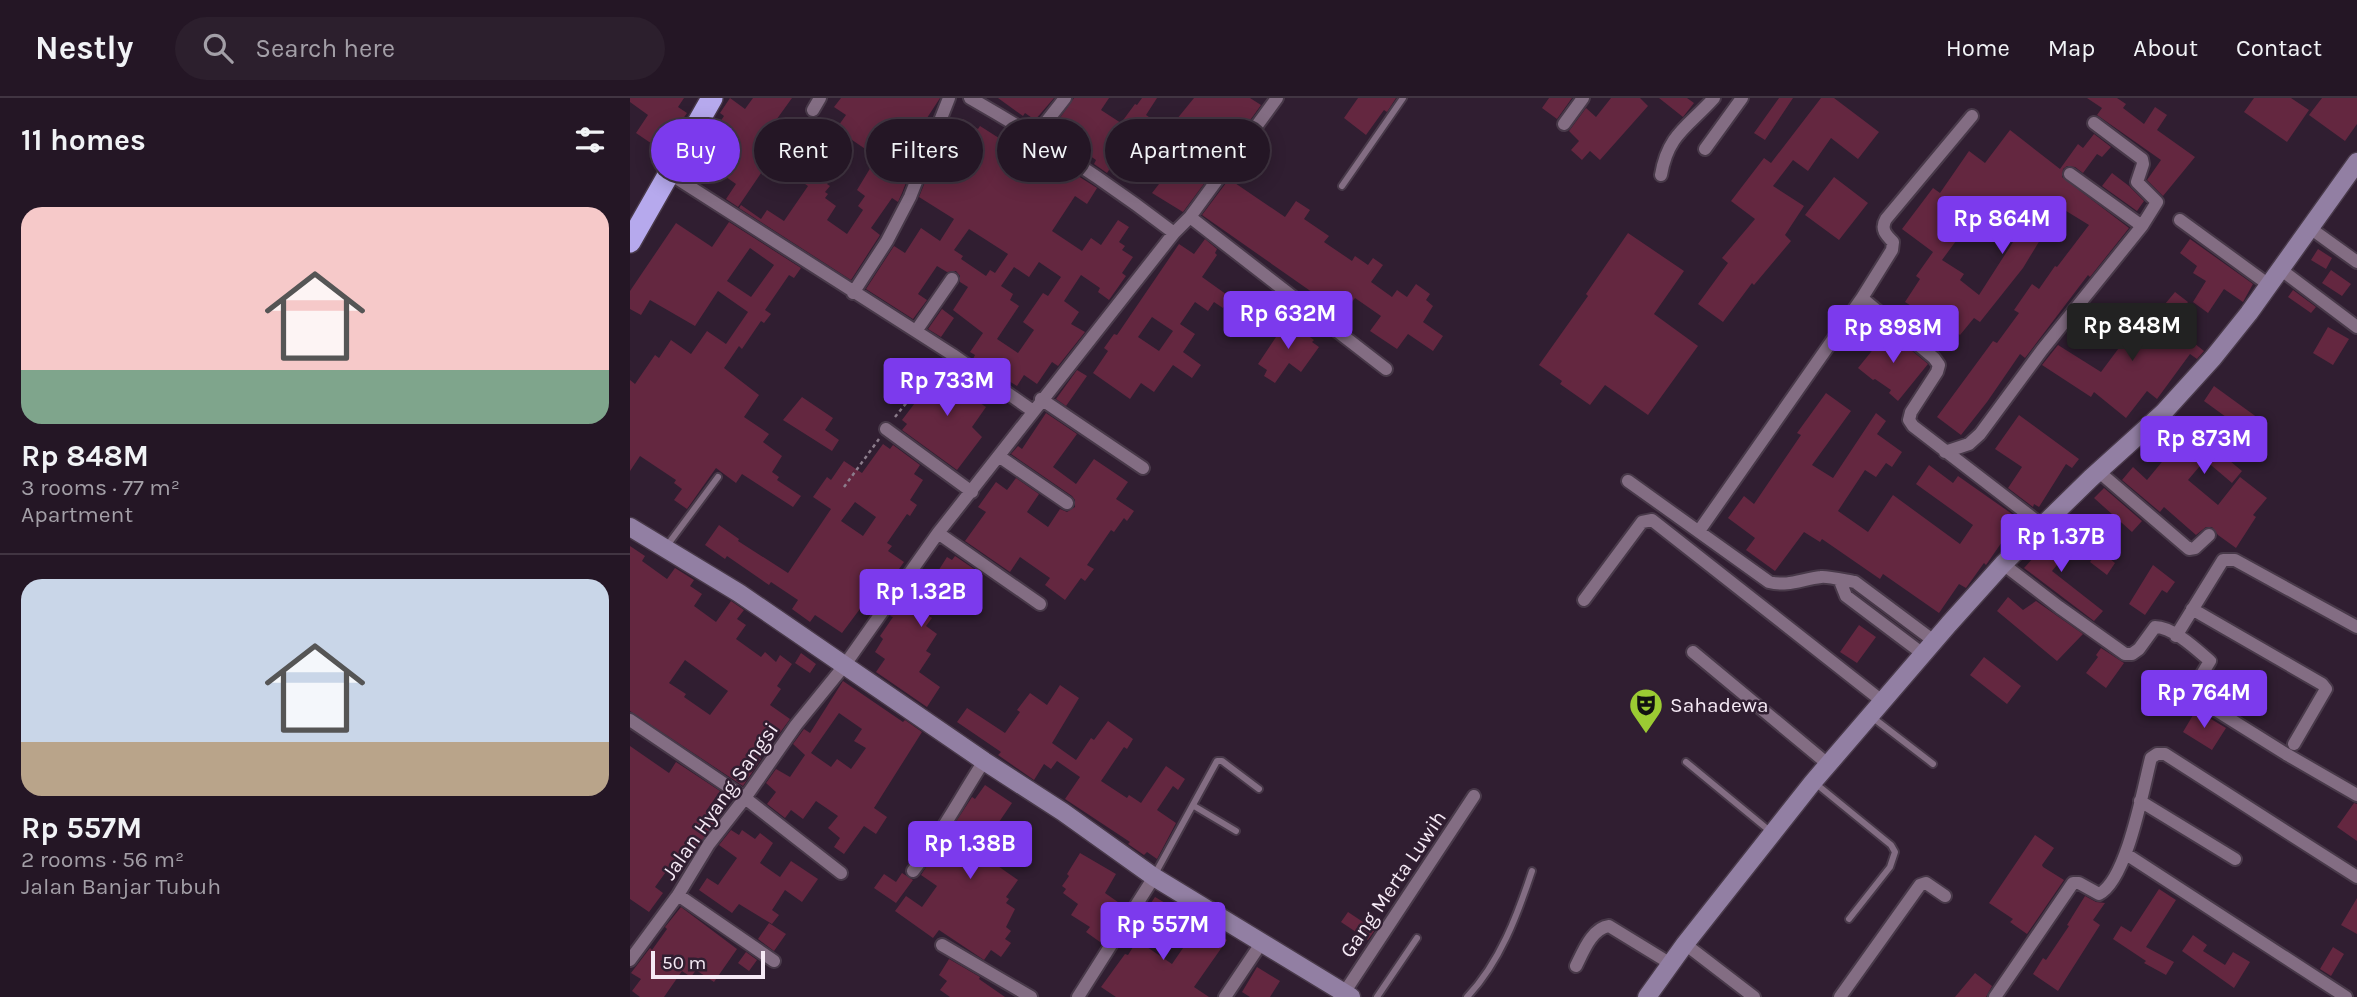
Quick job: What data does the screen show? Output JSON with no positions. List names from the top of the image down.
{
  "streets": {
    "street": ["Jalan Hyang Sangsi", "Gang Merta Luwih"]
  },
  "places": {
    "theatre": ["Sahadewa"]
  },
  "scale_bar": "50 m",
  "page": {
    "header": "Nestly",
    "search": "Search here",
    "nav": [
      "Home",
      "Map",
      "About",
      "Contact"
    ],
    "heading": "11 homes",
    "chip": [
      "Buy",
      "Rent",
      "Filters",
      "New",
      "Apartment"
    ],
    "list": [
      {
        "name": "Rp 848M",
        "note": "3 rooms · 77 m² · Apartment"
      },
      {
        "name": "Rp 557M",
        "note": "2 rooms · 56 m² · Jalan Banjar Tubuh"
      }
    ],
    "price": [
      "Rp 864M",
      "Rp 632M",
      "Rp 848M",
      "Rp 898M",
      "Rp 733M",
      "Rp 873M",
      "Rp 1.37B",
      "Rp 1.32B",
      "Rp 764M",
      "Rp 1.38B",
      "Rp 557M"
    ],
    "scale": "50 m"
  }
}
